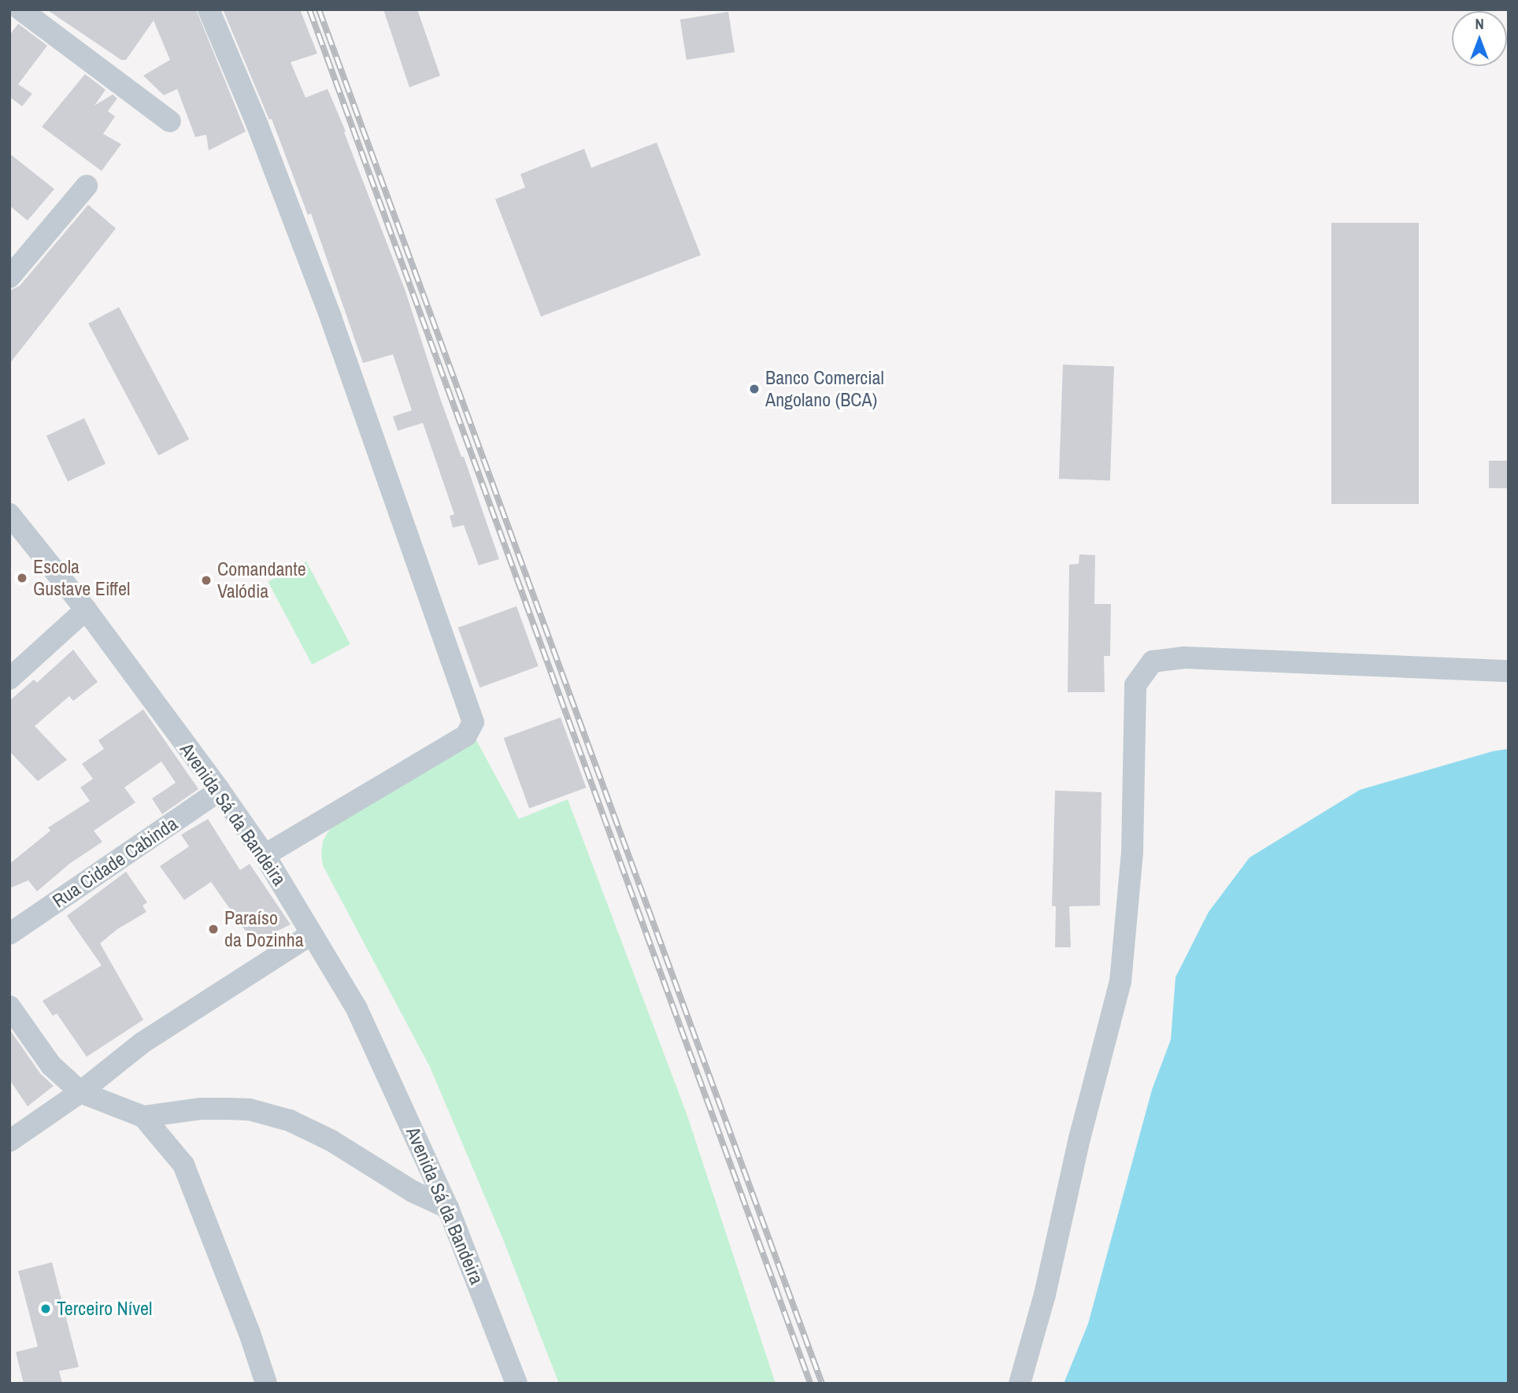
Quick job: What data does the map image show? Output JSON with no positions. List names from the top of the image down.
{
  "streets": {
    "street": ["Avenida Sá da Bandeira", "Rua Cidade Cabinda"]
  },
  "crossings": [
    ["Avenida Sá da Bandeira", "Rua Cidade Cabinda"]
  ],
  "places": [
    "Banco Comercial Angolano (BCA)",
    "Escola Gustave Eiffel",
    "Comandante Valódia",
    "Paraíso da Dozinha",
    "Terceiro Nível"
  ],
  "north": "top"
}
